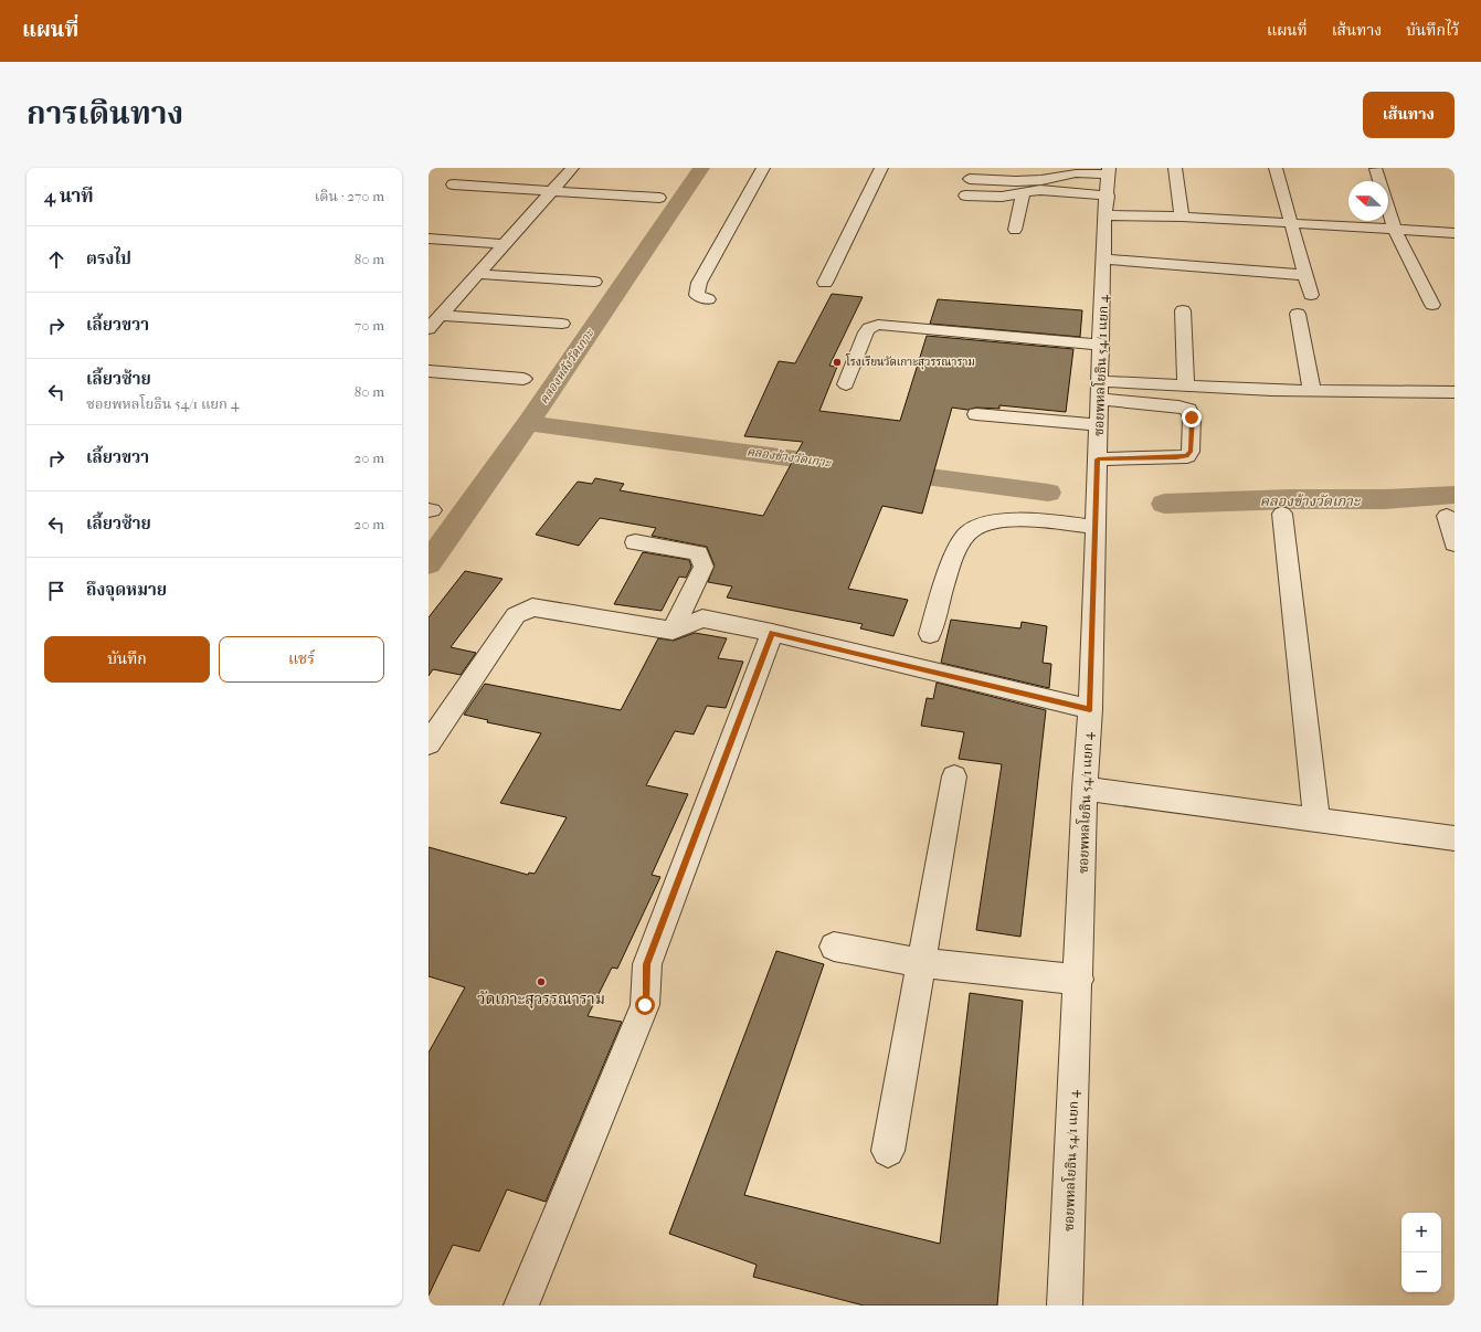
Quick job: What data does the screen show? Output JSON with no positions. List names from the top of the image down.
{
  "streets": {
    "street": ["ซอยพหลโยธิน 54/1 แยก 4"]
  },
  "water": ["คลองหลังวัดเกาะ", "คลองข้างวัดเกาะ"],
  "places": ["โรงเรียนวัดเกาะสุวรรณาราม", "วัดเกาะสุวรรณาราม"],
  "north": "left",
  "page": {
    "header": "แผนที่",
    "nav": ["แผนที่", "เส้นทาง", "บันทึกไว้"],
    "title": "การเดินทาง",
    "buttons": [
      "เส้นทาง",
      ["บันทึก", "แชร์"]
    ],
    "heading": ["4 นาที", "เดิน · 270 m"],
    "list": [
      ["ตรงไป", "80 m"],
      ["เลี้ยวขวา", "70 m"],
      ["เลี้ยวซ้าย", "ซอยพหลโยธิน 54/1 แยก 4", "80 m"],
      ["เลี้ยวขวา", "20 m"],
      ["เลี้ยวซ้าย", "20 m"],
      "ถึงจุดหมาย"
    ],
    "map_buttons": ["+", "−"]
  }
}
